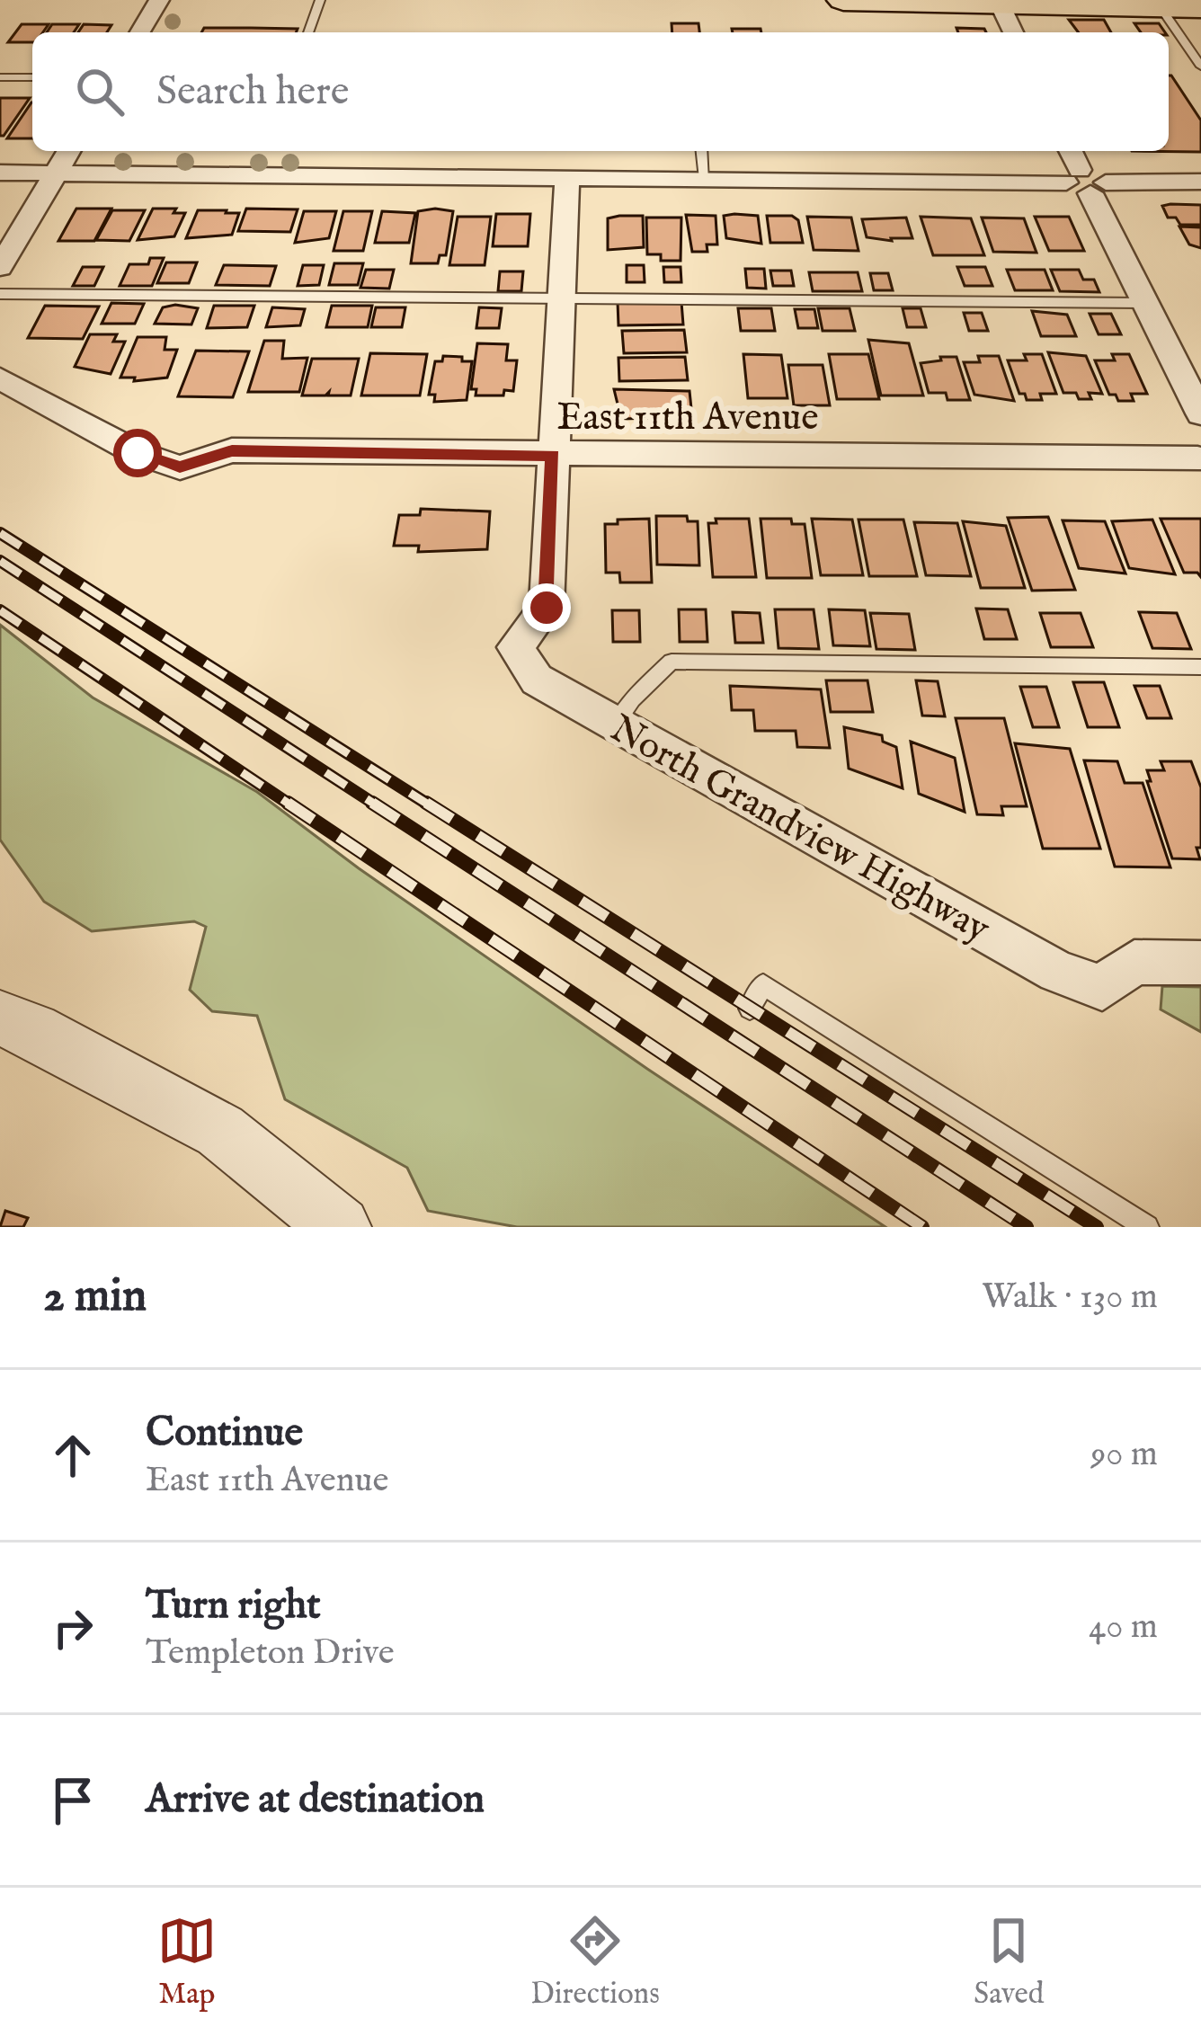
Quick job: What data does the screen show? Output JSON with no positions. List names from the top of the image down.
{
  "streets": {
    "street": ["East 11th Avenue", "North Grandview Highway"]
  },
  "crossings": [
    ["East 11th Avenue", "North Grandview Highway"]
  ],
  "page": {
    "search": "Search here",
    "heading": ["2 min", "Walk · 130 m"],
    "list": [
      ["Continue", "East 11th Avenue", "90 m"],
      ["Turn right", "Templeton Drive", "40 m"],
      "Arrive at destination"
    ],
    "nav": ["Map", "Directions", "Saved"]
  }
}
